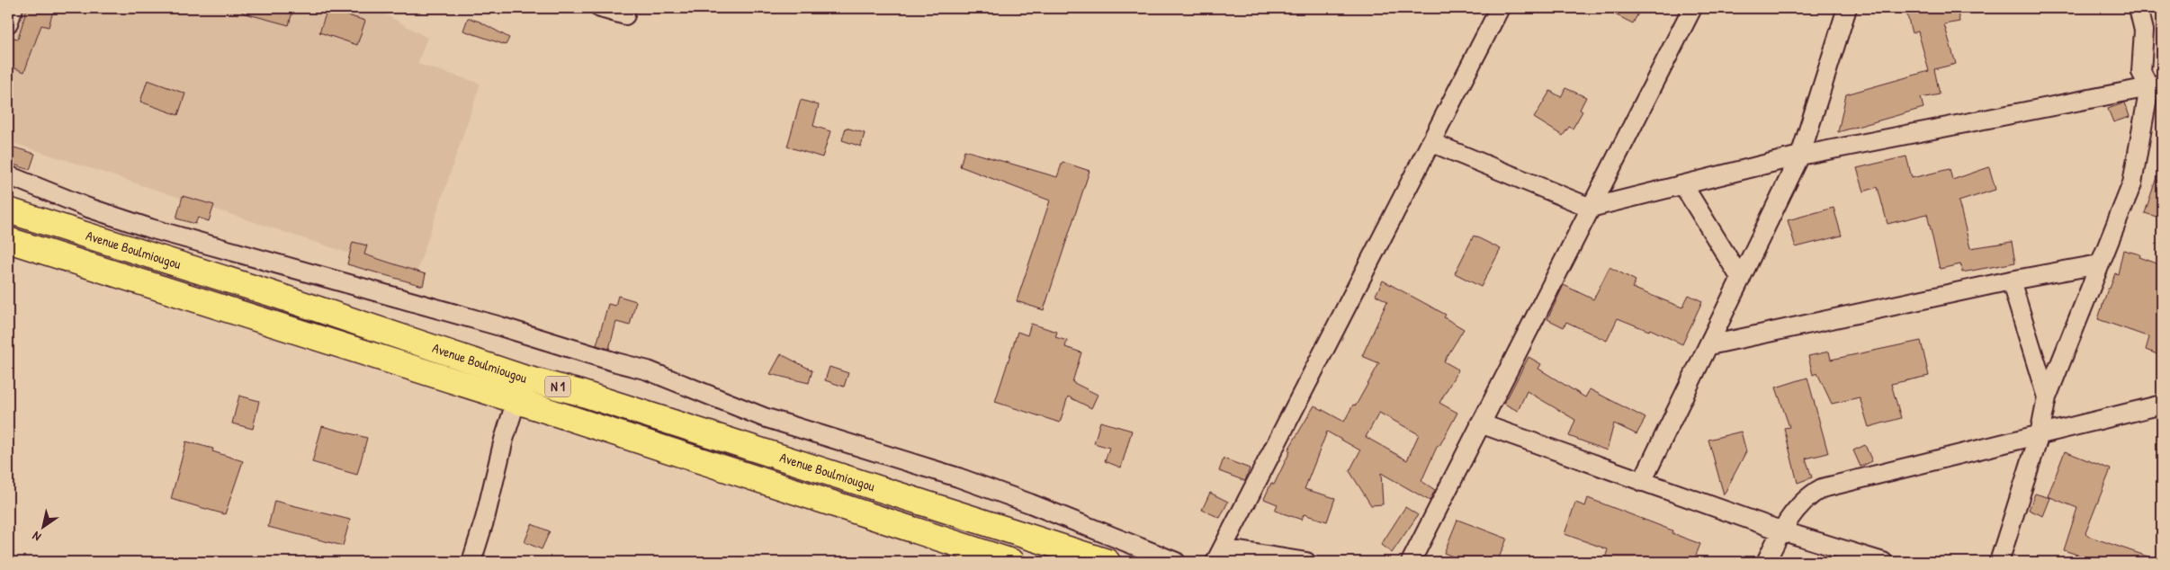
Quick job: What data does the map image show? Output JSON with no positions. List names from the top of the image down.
{
  "streets": {
    "highway": ["Avenue Boulmiougou", "N 1"]
  },
  "north": "bottom left"
}
